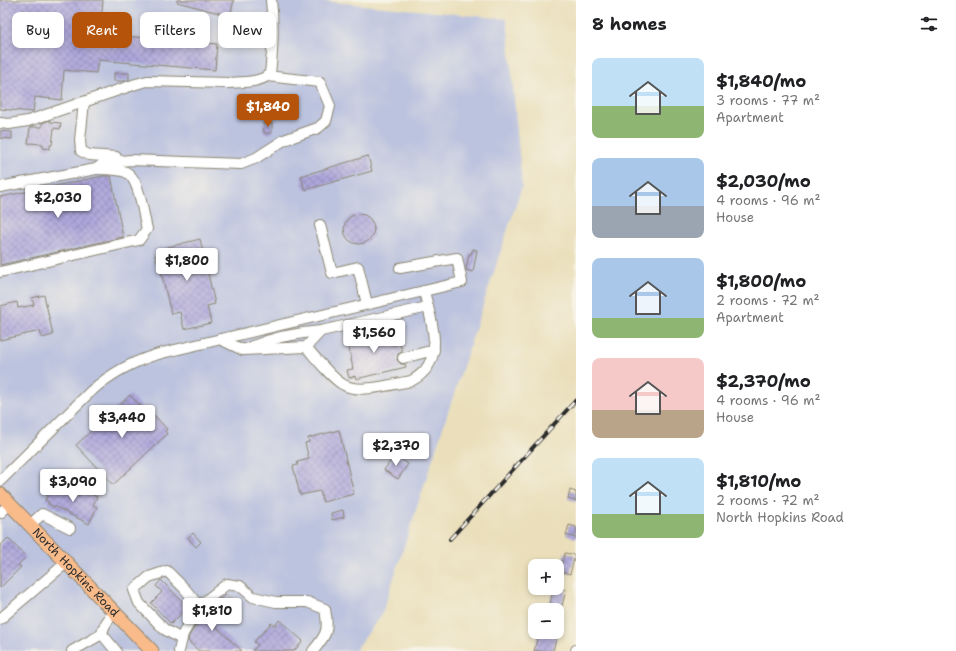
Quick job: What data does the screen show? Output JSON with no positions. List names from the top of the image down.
{
  "streets": {
    "main road": ["North Hopkins Road"]
  },
  "page": {
    "heading": "8 homes",
    "chip": [
      "Buy",
      "Rent",
      "Filters",
      "New"
    ],
    "list": [
      {
        "name": "$1,840/mo",
        "note": "3 rooms · 77 m² · Apartment"
      },
      {
        "name": "$2,030/mo",
        "note": "4 rooms · 96 m² · House"
      },
      {
        "name": "$1,800/mo",
        "note": "2 rooms · 72 m² · Apartment"
      },
      {
        "name": "$2,370/mo",
        "note": "4 rooms · 96 m² · House"
      },
      {
        "name": "$1,810/mo",
        "note": "2 rooms · 72 m² · North Hopkins Road"
      }
    ],
    "price": [
      "$1,840",
      "$2,030",
      "$1,800",
      "$1,560",
      "$3,440",
      "$2,370",
      "$3,090",
      "$1,810"
    ],
    "map_buttons": ["+", "−"]
  }
}
